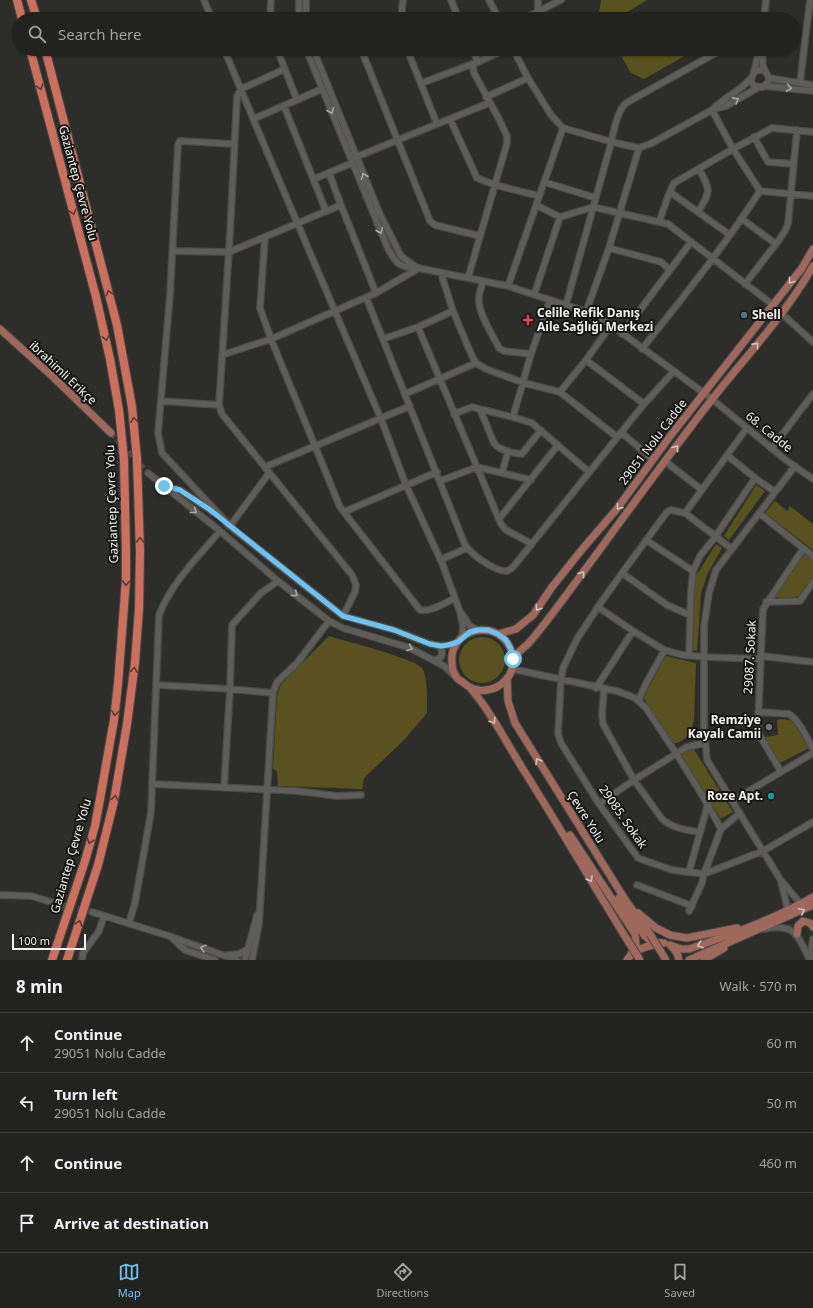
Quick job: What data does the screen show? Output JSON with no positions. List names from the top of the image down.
{
  "streets": {
    "highway": ["Gaziantep Çevre Yolu"],
    "main road": ["ibrahimli Erikçe", "29051 Nolu Cadde", "Çevre Yolu"],
    "street": ["68. Cadde", "29087. Sokak", "29085. Sokak"]
  },
  "crossings": [
    ["68. Cadde", "29051 Nolu Cadde"],
    ["29051 Nolu Cadde", "Çevre Yolu"]
  ],
  "places": {
    "other": ["Shell", "Remziye Kayalı Camii", "Roze Apt."],
    "health": ["Celile Refik Danış Aile Sağlığı Merkezi"]
  },
  "scale_bar": "100 m",
  "page": {
    "search": "Search here",
    "scale": "100 m",
    "heading": ["8 min", "Walk · 570 m"],
    "list": [
      ["Continue", "29051 Nolu Cadde", "60 m"],
      ["Turn left", "29051 Nolu Cadde", "50 m"],
      ["Continue", "460 m"],
      "Arrive at destination"
    ],
    "nav": ["Map", "Directions", "Saved"]
  }
}
